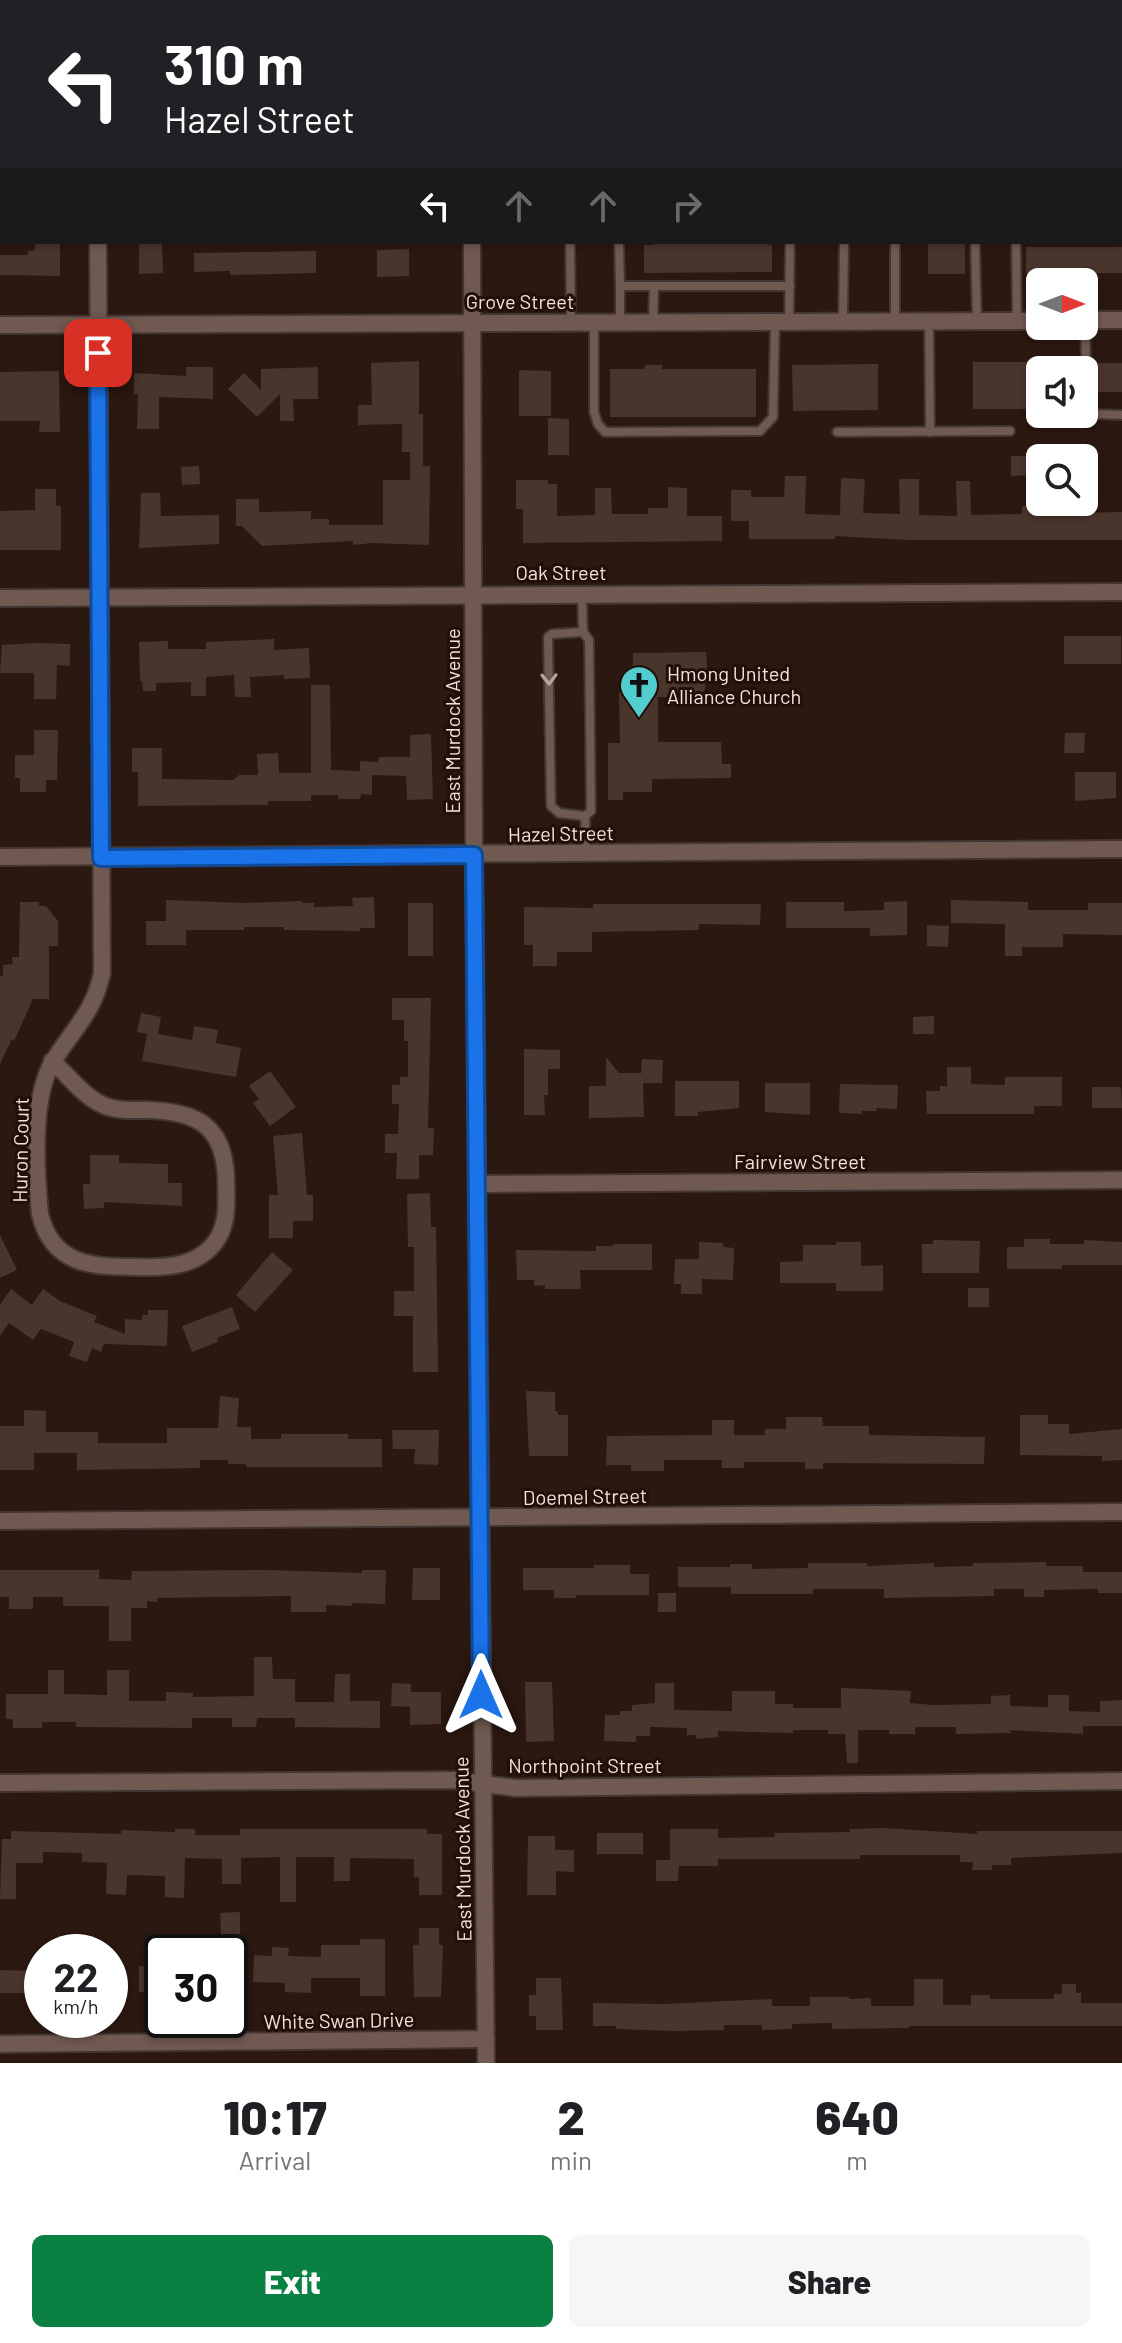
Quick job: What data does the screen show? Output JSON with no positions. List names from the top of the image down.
{
  "streets": {
    "street": [
      "Grove Street",
      "Oak Street",
      "East Murdock Avenue",
      "Hazel Street",
      "Huron Court",
      "Fairview Street",
      "Doemel Street",
      "Northpoint Street",
      "White Swan Drive"
    ]
  },
  "crossings": [
    ["Grove Street", "East Murdock Avenue"],
    ["Grove Street", "Huron Court"],
    ["Oak Street", "East Murdock Avenue"],
    ["Oak Street", "Huron Court"],
    ["East Murdock Avenue", "Hazel Street"],
    ["East Murdock Avenue", "Fairview Street"],
    ["East Murdock Avenue", "Doemel Street"],
    ["East Murdock Avenue", "Northpoint Street"],
    ["East Murdock Avenue", "White Swan Drive"],
    ["Hazel Street", "Huron Court"]
  ],
  "places": {
    "church": ["Hmong United Alliance Church"]
  },
  "north": "right",
  "page": {
    "turn": ["310 m", "Hazel Street"],
    "speed": "22 km/h",
    "limit": "30",
    "eta": [
      "10:17",
      "Arrival",
      "2",
      "min",
      "640",
      "m"
    ],
    "buttons": ["Exit", "Share"]
  }
}
